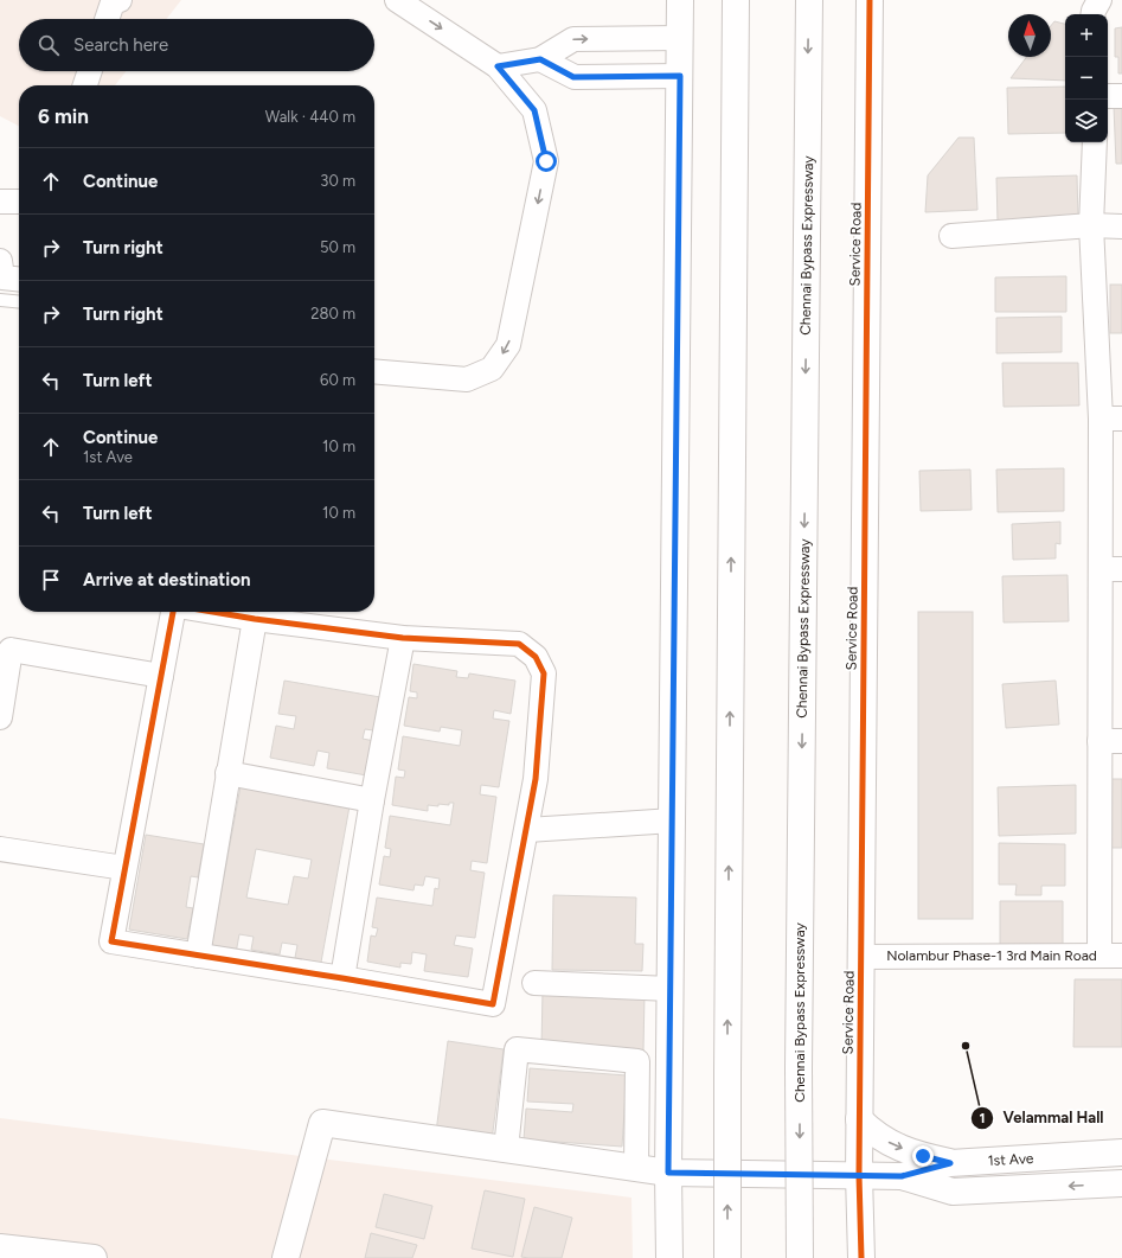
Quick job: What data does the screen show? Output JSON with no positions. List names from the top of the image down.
{
  "streets": {
    "main road": ["Service Road", "Chennai Bypass Expressway", "1st Ave"],
    "street": ["Nolambur Phase-1 3rd Main Road"]
  },
  "crossings": [
    ["Service Road", "Nolambur Phase-1 3rd Main Road"]
  ],
  "places": ["Velammal Hall"],
  "north": "top",
  "page": {
    "map_buttons": ["+", "−"],
    "search": "Search here",
    "heading": ["6 min", "Walk · 440 m"],
    "list": [
      ["Continue", "30 m"],
      ["Turn right", "50 m"],
      ["Turn right", "280 m"],
      ["Turn left", "60 m"],
      ["Continue", "1st Ave", "10 m"],
      ["Turn left", "10 m"],
      "Arrive at destination"
    ]
  }
}
